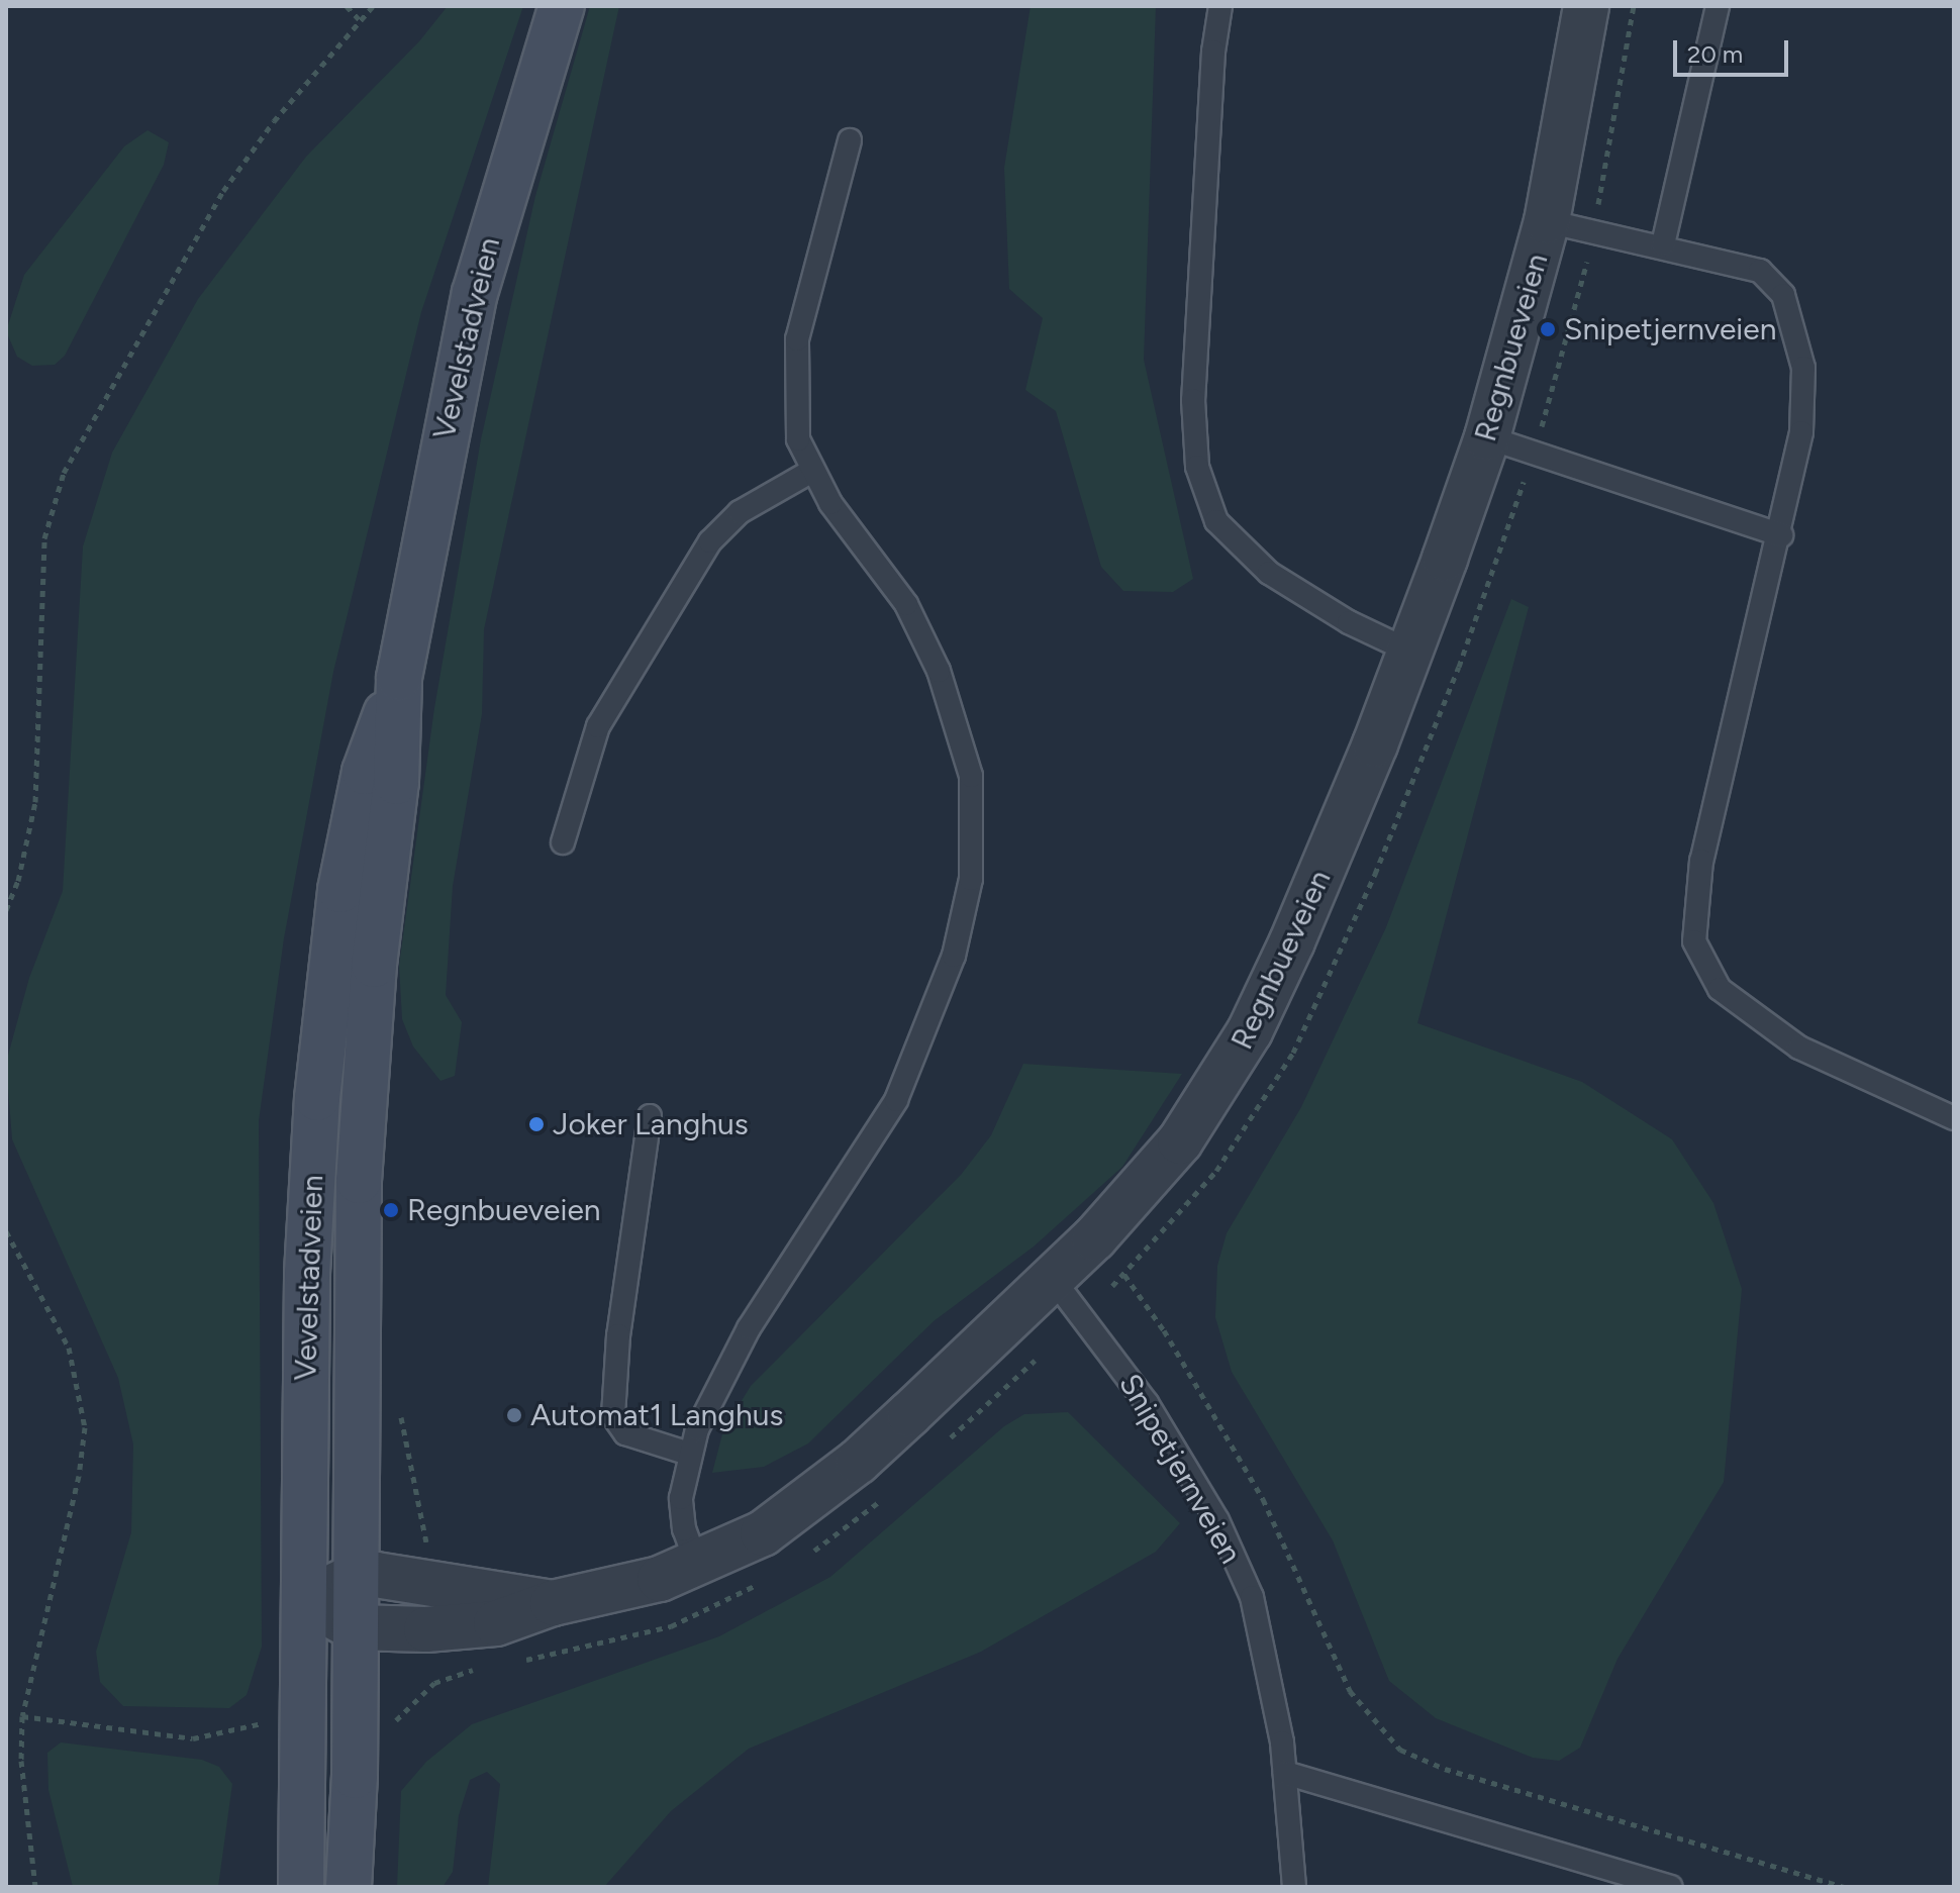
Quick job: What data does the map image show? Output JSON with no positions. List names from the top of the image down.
{
  "streets": {
    "main road": ["Vevelstadveien"],
    "street": ["Regnbueveien"],
    "lane": ["Snipetjernveien"]
  },
  "crossings": [
    ["Vevelstadveien", "Regnbueveien"],
    ["Regnbueveien", "Snipetjernveien"]
  ],
  "places": [
    "Snipetjernveien",
    "Joker Langhus",
    "Regnbueveien",
    "Automat1 Langhus"
  ],
  "scale_bar": "20 m"
}
